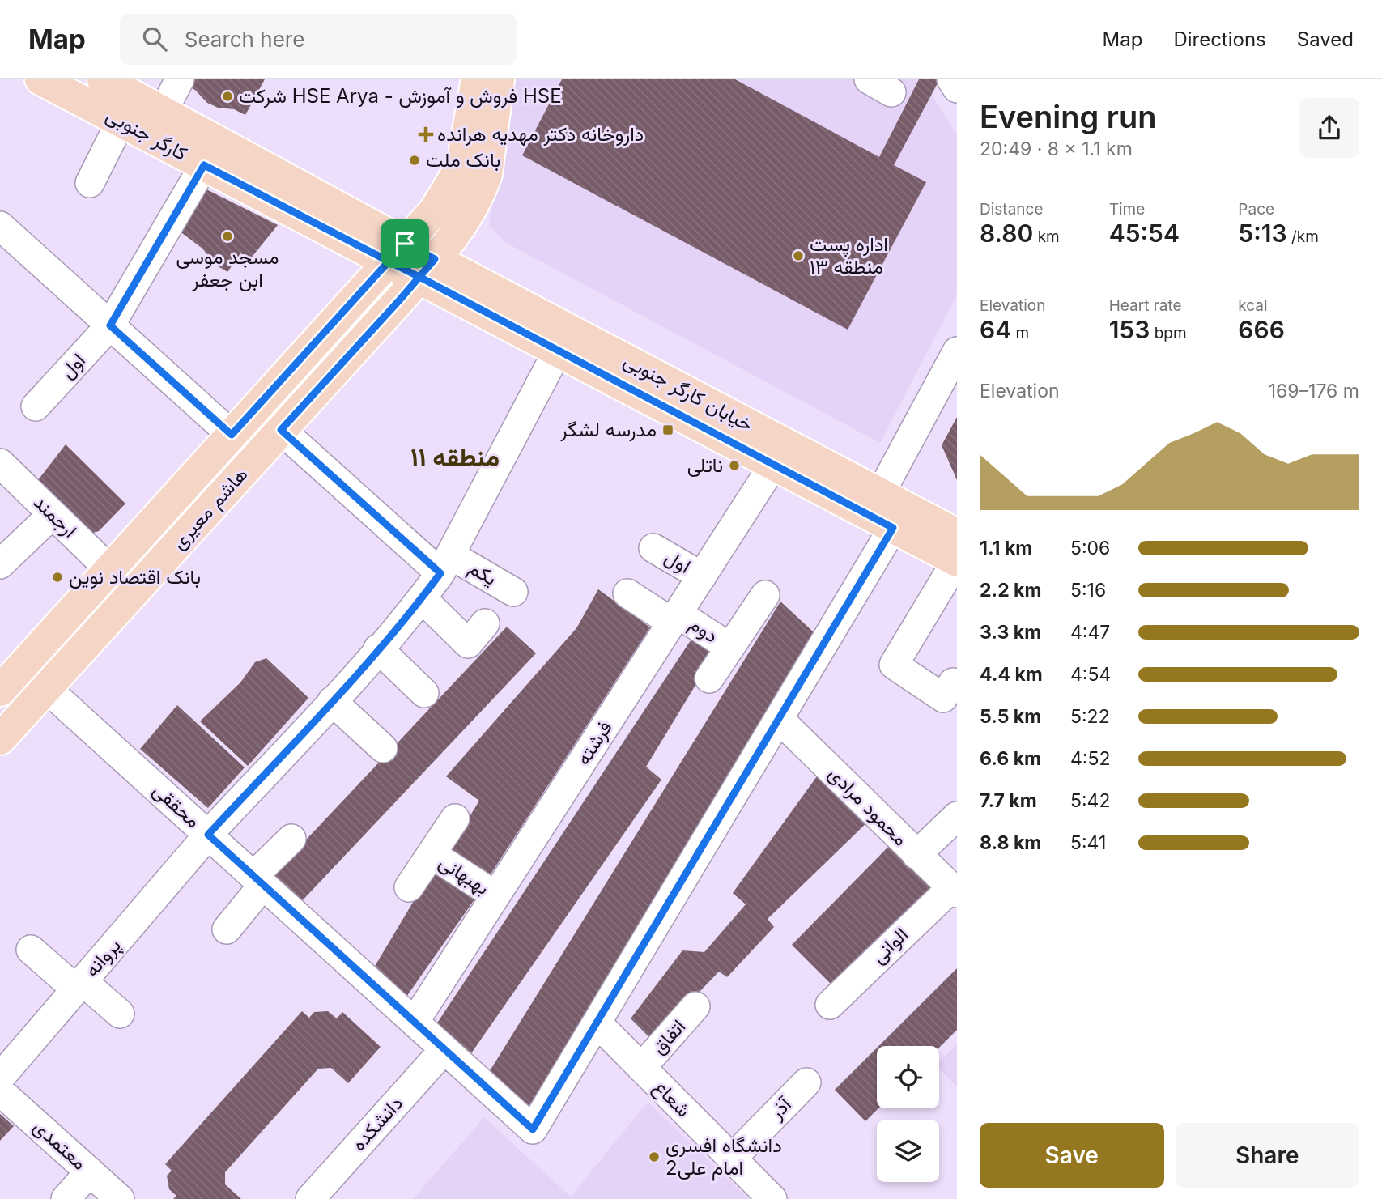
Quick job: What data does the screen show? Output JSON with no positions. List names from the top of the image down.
{
  "streets": {
    "main road": ["کارگر جنوبی", "خیابان کارگر جنوبی", "هاشم معیری"],
    "street": [
      "اول",
      "ارجمند",
      "یکم",
      "دوم",
      "فرشته",
      "محققی",
      "محمود مرادی",
      "بهبهانی",
      "الوانی",
      "پروانه",
      "اتفاق",
      "شعاع",
      "آذر",
      "دانشکده",
      "معتمدی"
    ]
  },
  "crossings": [
    ["کارگر جنوبی", "اول"],
    ["کارگر جنوبی", "خیابان کارگر جنوبی"],
    ["کارگر جنوبی", "هاشم معیری"],
    ["اول", "فرشته"],
    ["خیابان کارگر جنوبی", "هاشم معیری"],
    ["خیابان کارگر جنوبی", "فرشته"],
    ["خیابان کارگر جنوبی", "پروانه"],
    ["هاشم معیری", "ارجمند"],
    ["هاشم معیری", "یکم"],
    ["هاشم معیری", "محققی"],
    ["یکم", "پروانه"],
    ["دوم", "فرشته"],
    ["فرشته", "محققی"],
    ["فرشته", "بهبهانی"],
    ["محققی", "پروانه"],
    ["محققی", "شعاع"],
    ["محققی", "دانشکده"],
    ["محمود مرادی", "الوانی"],
    ["اتفاق", "شعاع"],
    ["شعاع", "آذر"]
  ],
  "districts": ["منطقه ۱۱"],
  "places": {
    "other": [
      "شرکت HSE Arya - فروش و آموزش HSE",
      "بانک ملت",
      "مسجد موسی‌ ابن‌ جعفر",
      "اداره پست منطقه ۱۳",
      "ناتلی",
      "بانک اقتصاد نوین",
      "دانشگاه افسری امام علی2"
    ],
    "health": ["داروخانه دکتر مهدیه هرانده"],
    "transit": ["مدرسه لشگر"]
  },
  "page": {
    "header": "Map",
    "search": "Search here",
    "nav": ["Map", "Directions", "Saved"],
    "heading": ["Evening run", "20:49 · 8 × 1.1 km"],
    "stats": [
      ["Distance", "8.80 km"],
      ["Time", "45:54"],
      ["Pace", "5:13 /km"],
      ["Elevation", "64 m"],
      ["Heart rate", "153 bpm"],
      ["kcal", "666"]
    ],
    "chart": ["Elevation", "169–176 m"],
    "list": [
      {
        "name": "1.1 km",
        "note": "5:06"
      },
      {
        "name": "2.2 km",
        "note": "5:16"
      },
      {
        "name": "3.3 km",
        "note": "4:47"
      },
      {
        "name": "4.4 km",
        "note": "4:54"
      },
      {
        "name": "5.5 km",
        "note": "5:22"
      },
      {
        "name": "6.6 km",
        "note": "4:52"
      },
      {
        "name": "7.7 km",
        "note": "5:42"
      },
      {
        "name": "8.8 km",
        "note": "5:41"
      }
    ],
    "buttons": ["Save", "Share"]
  }
}
